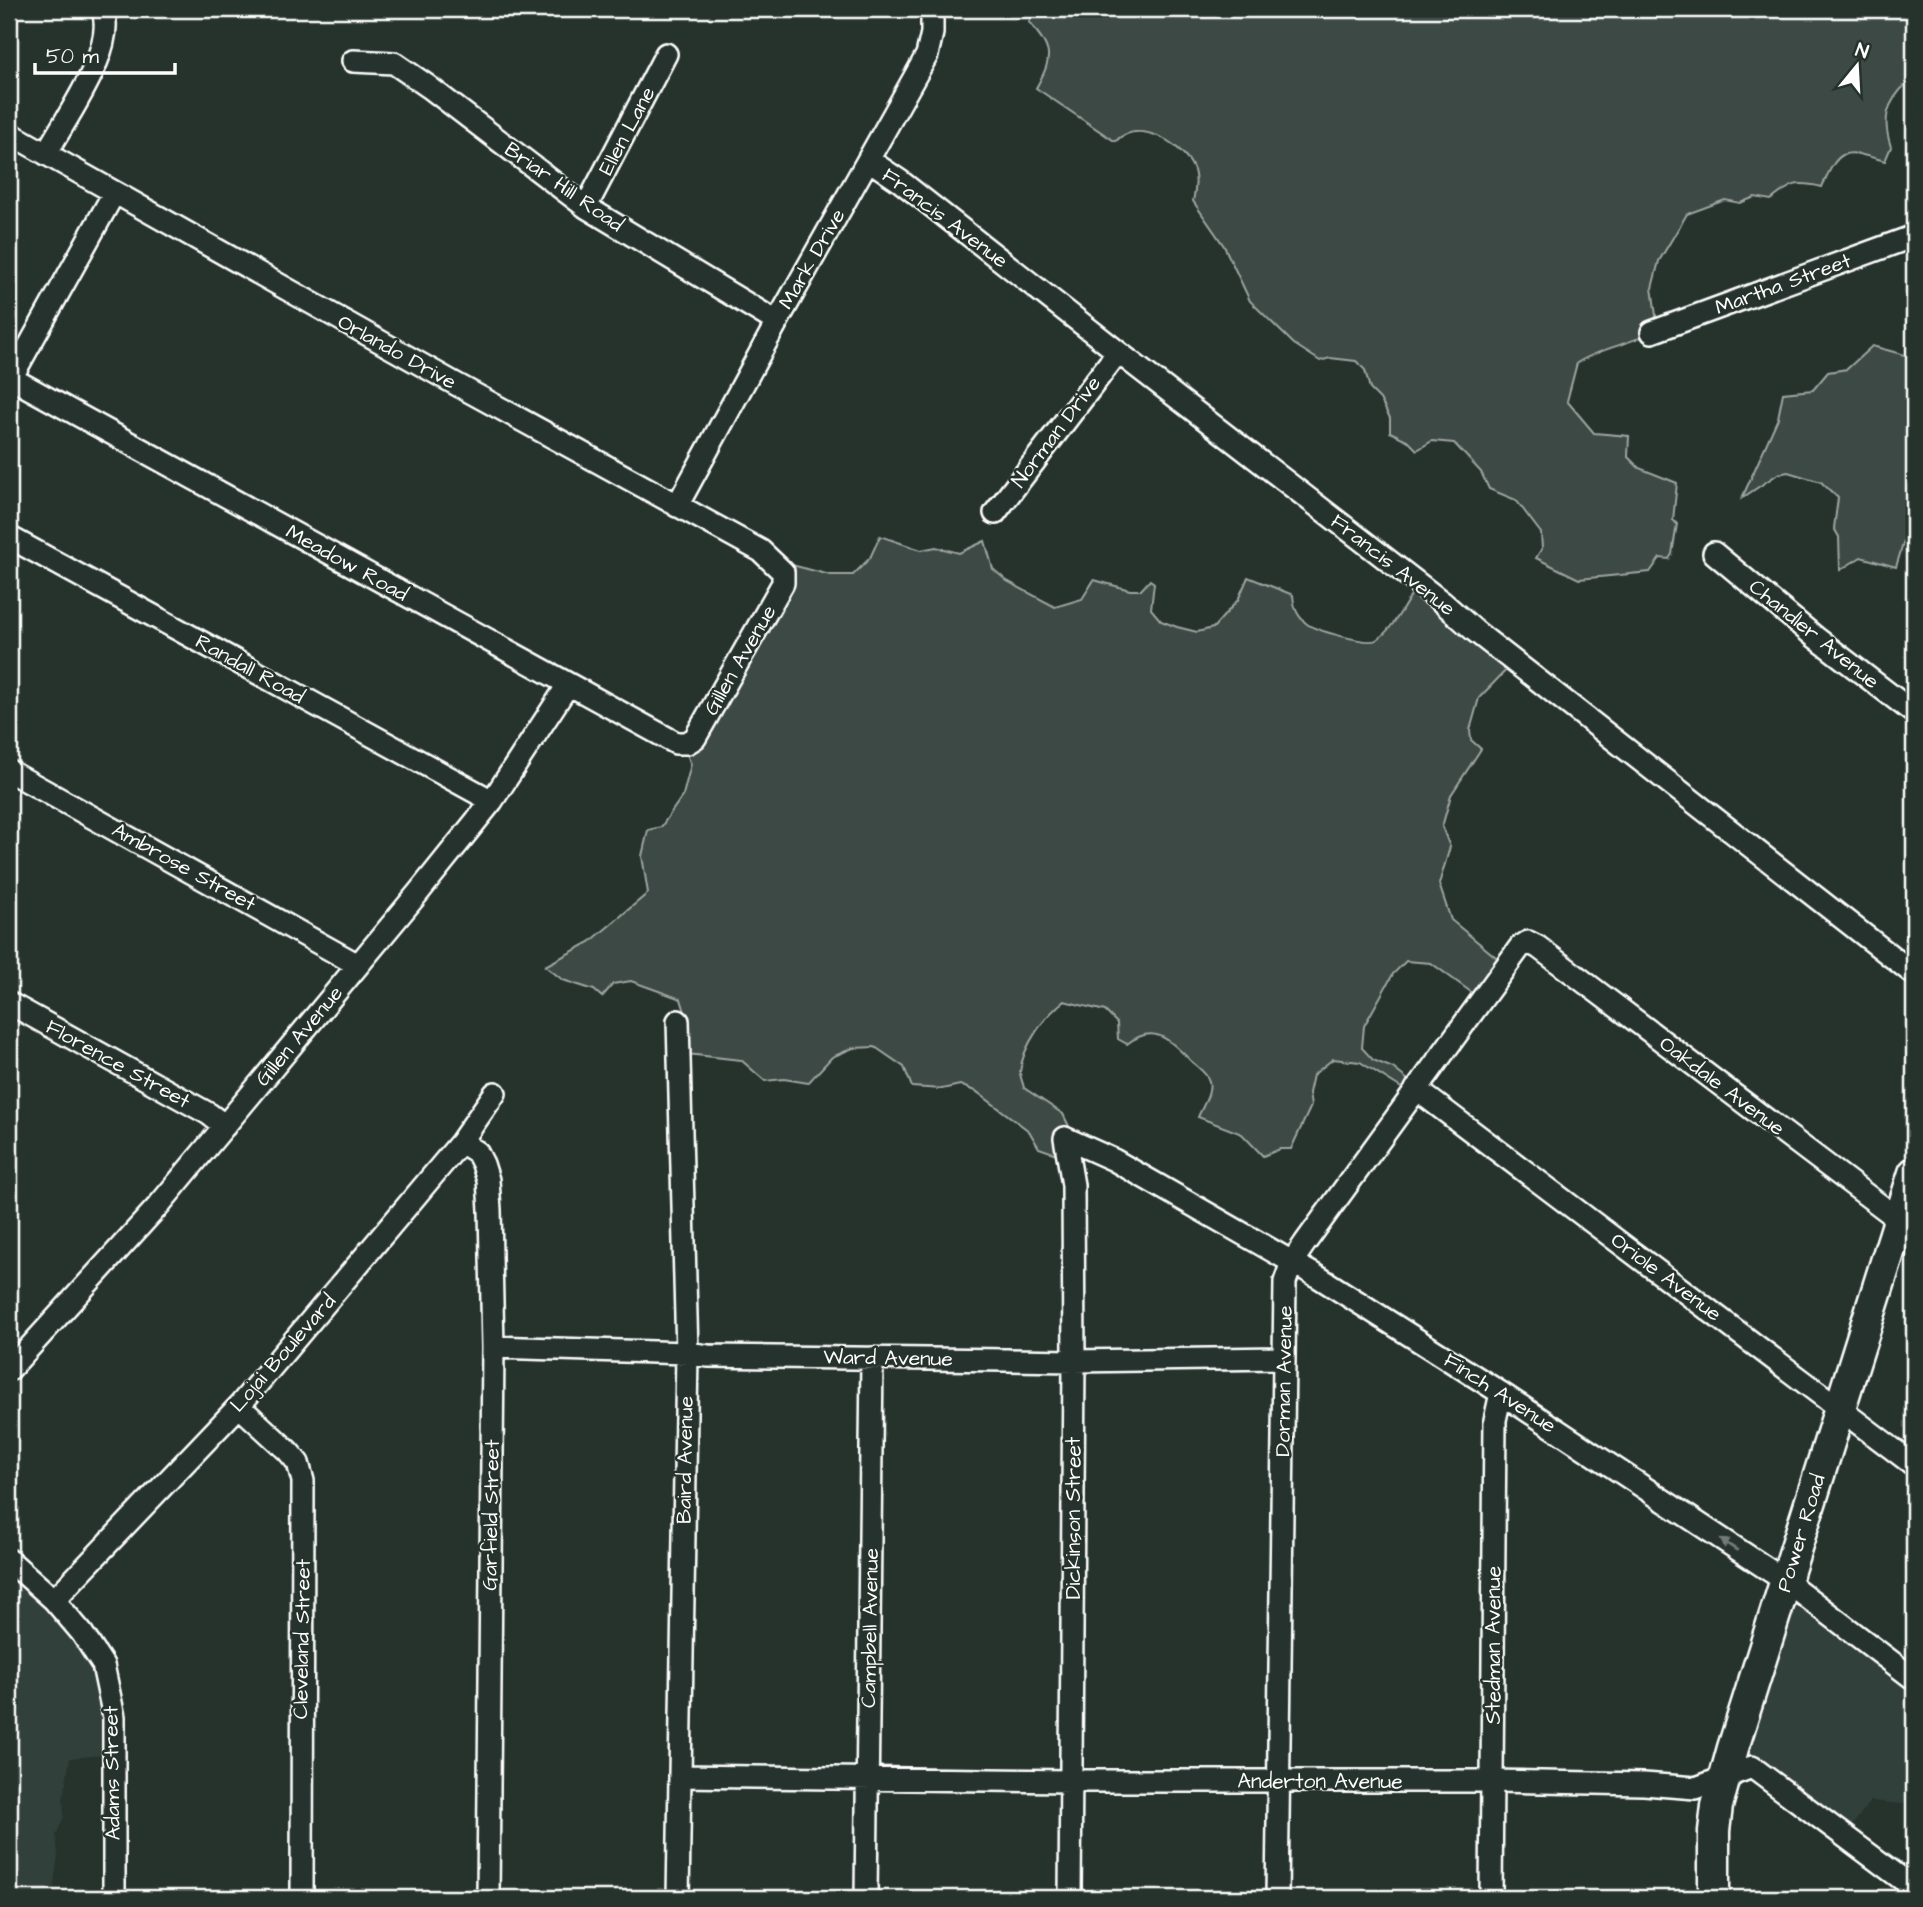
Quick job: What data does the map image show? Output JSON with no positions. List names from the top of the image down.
{
  "streets": {
    "main road": ["Power Road"],
    "street": [
      "Ellen Lane",
      "Briar Hill Road",
      "Francis Avenue",
      "Mark Drive",
      "Martha Street",
      "Orlando Drive",
      "Norman Drive",
      "Meadow Road",
      "Chandler Avenue",
      "Gillen Avenue",
      "Randall Road",
      "Ambrose Street",
      "Florence Street",
      "Oakdale Avenue",
      "Oriole Avenue",
      "Lojai Boulevard",
      "Ward Avenue",
      "Dorman Avenue",
      "Finch Avenue",
      "Baird Avenue",
      "Garfield Street",
      "Dickinson Street",
      "Campbell Avenue",
      "Cleveland Street",
      "Stedman Avenue",
      "Adams Street",
      "Anderton Avenue"
    ]
  },
  "crossings": [
    ["Ellen Lane", "Briar Hill Road"],
    ["Briar Hill Road", "Mark Drive"],
    ["Francis Avenue", "Mark Drive"],
    ["Francis Avenue", "Norman Drive"],
    ["Mark Drive", "Orlando Drive"],
    ["Orlando Drive", "Gillen Avenue"],
    ["Meadow Road", "Gillen Avenue"],
    ["Gillen Avenue", "Randall Road"],
    ["Gillen Avenue", "Ambrose Street"],
    ["Gillen Avenue", "Florence Street"],
    ["Oakdale Avenue", "Dorman Avenue"],
    ["Oakdale Avenue", "Power Road"],
    ["Oriole Avenue", "Dorman Avenue"],
    ["Oriole Avenue", "Power Road"],
    ["Lojai Boulevard", "Garfield Street"],
    ["Lojai Boulevard", "Cleveland Street"],
    ["Lojai Boulevard", "Adams Street"],
    ["Ward Avenue", "Dorman Avenue"],
    ["Ward Avenue", "Baird Avenue"],
    ["Ward Avenue", "Garfield Street"],
    ["Ward Avenue", "Dickinson Street"],
    ["Ward Avenue", "Campbell Avenue"],
    ["Dorman Avenue", "Finch Avenue"],
    ["Dorman Avenue", "Anderton Avenue"],
    ["Finch Avenue", "Dickinson Street"],
    ["Finch Avenue", "Power Road"],
    ["Finch Avenue", "Stedman Avenue"],
    ["Baird Avenue", "Anderton Avenue"],
    ["Dickinson Street", "Anderton Avenue"],
    ["Power Road", "Anderton Avenue"],
    ["Campbell Avenue", "Anderton Avenue"],
    ["Stedman Avenue", "Anderton Avenue"]
  ],
  "scale_bar": "50 m",
  "north": "top"
}
